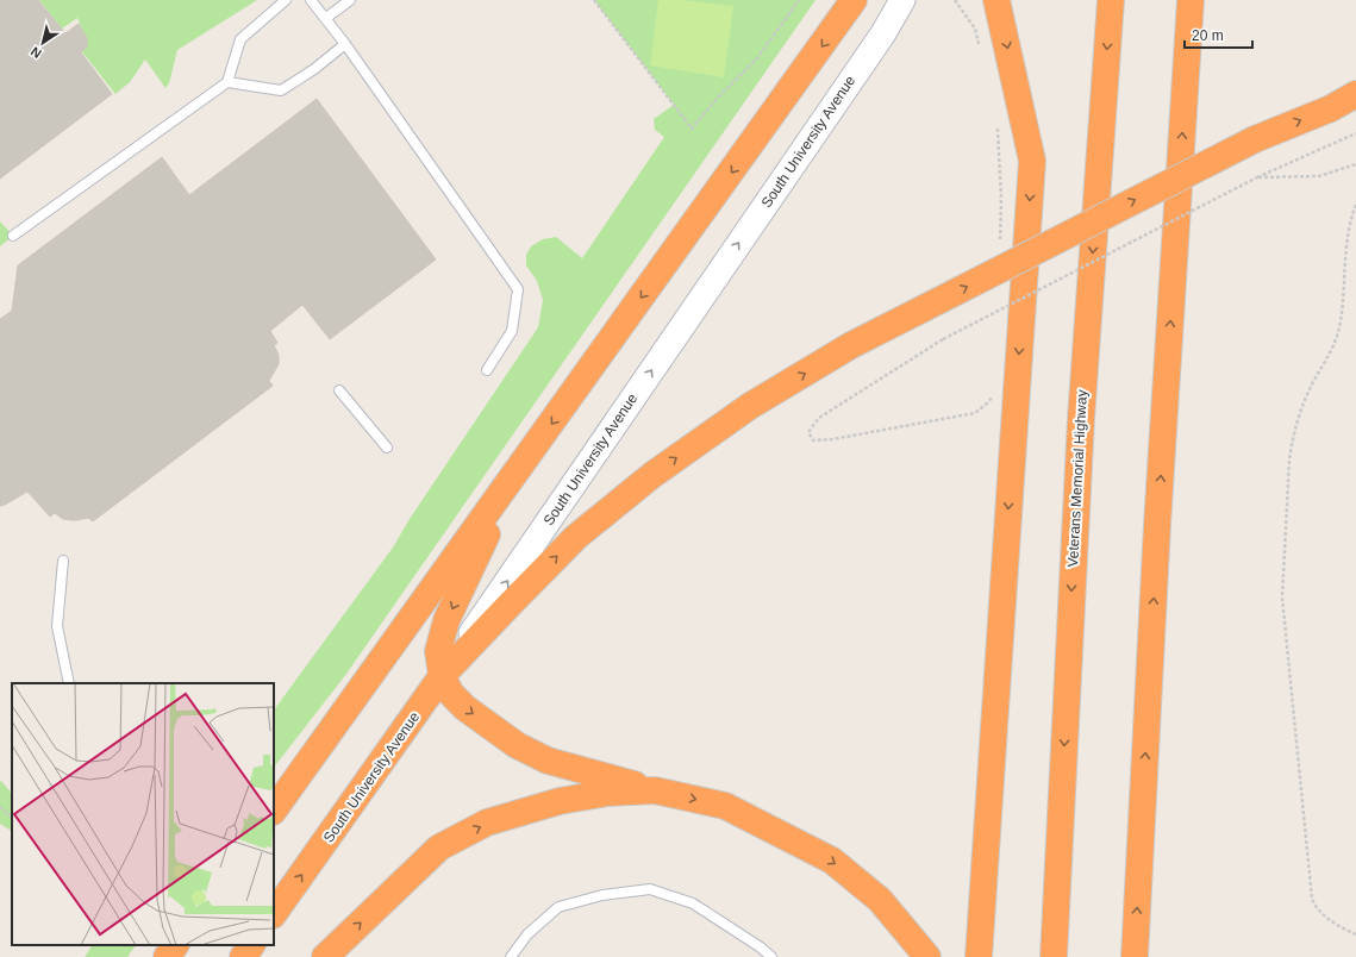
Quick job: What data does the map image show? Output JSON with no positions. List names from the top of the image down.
{
  "streets": {
    "highway": ["South University Avenue", "Veterans Memorial Highway"]
  },
  "one_way": ["South University Avenue"],
  "scale_bar": "20 m",
  "north": "bottom left"
}
